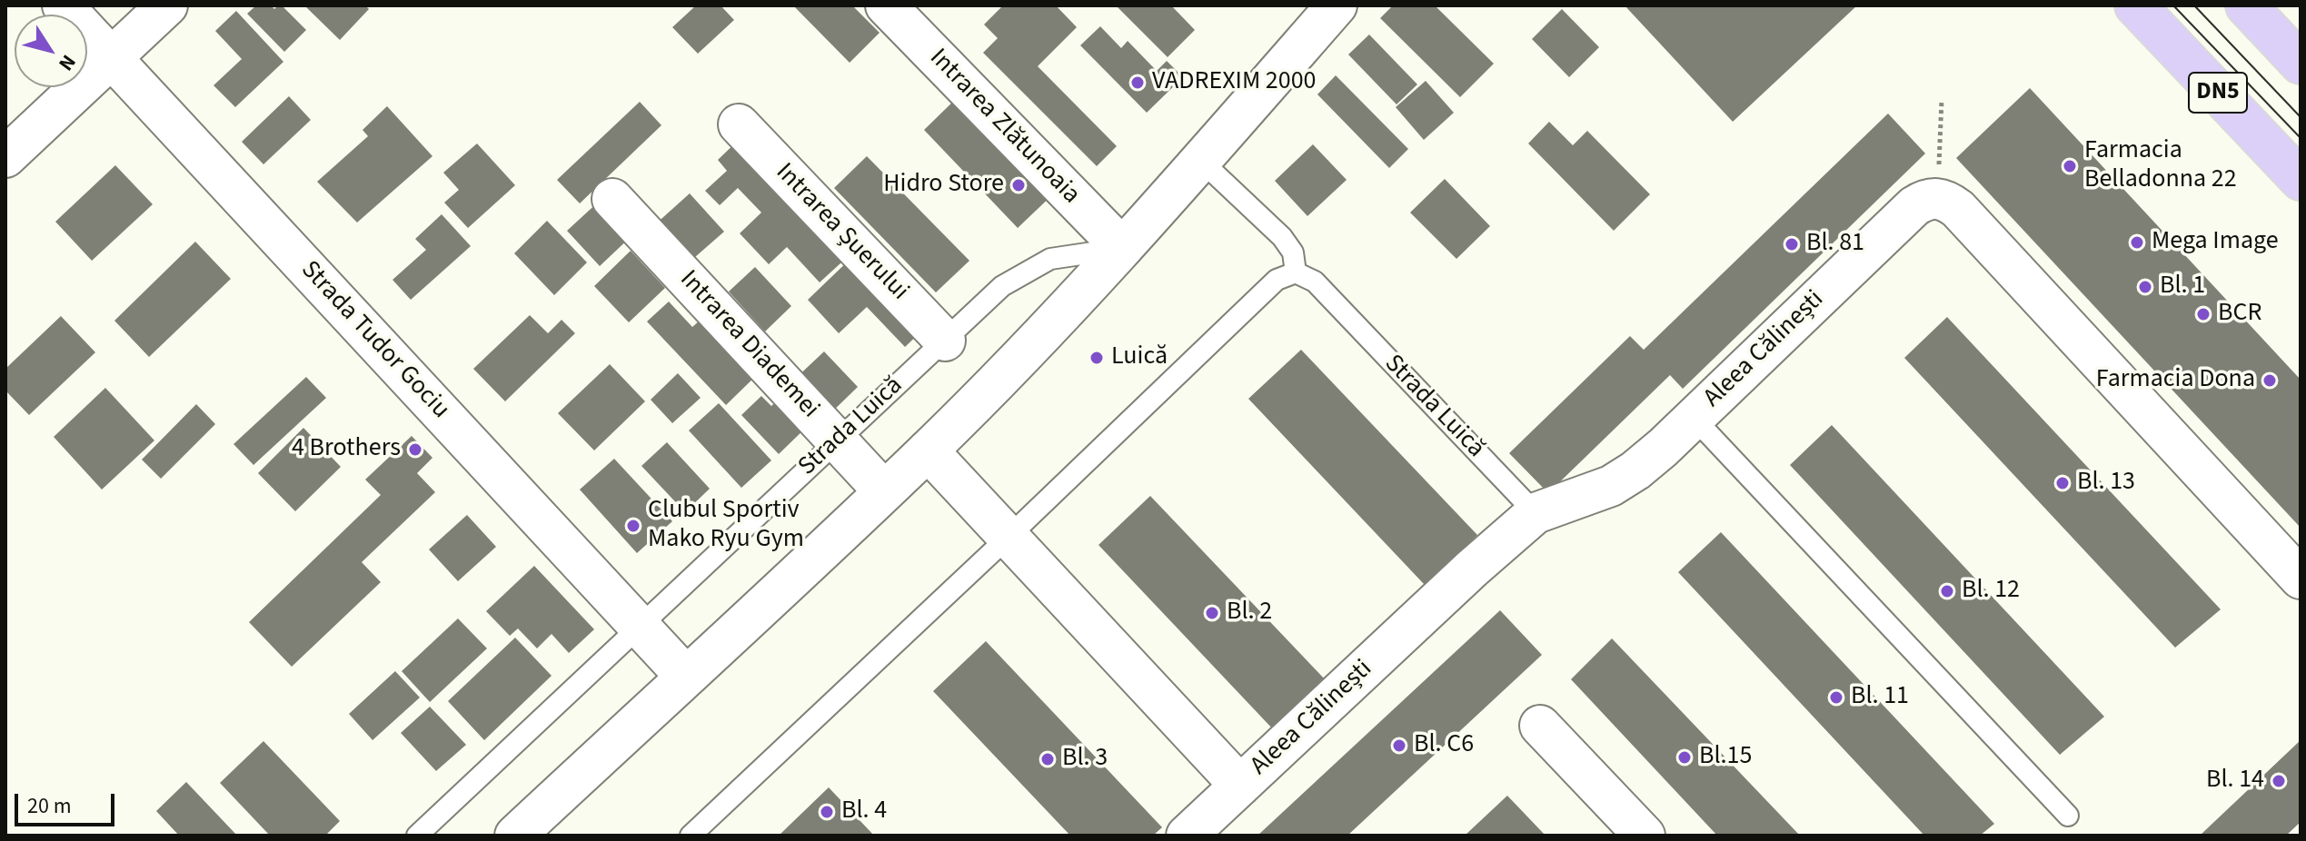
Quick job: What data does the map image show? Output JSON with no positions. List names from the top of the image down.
{
  "streets": {
    "main road": ["DN5"],
    "street": [
      "Intrarea Zlătunoaia",
      "Intrarea Șuerului",
      "Strada Tudor Gociu",
      "Intrarea Diademei",
      "Aleea Călinești"
    ],
    "lane": ["Strada Luică"]
  },
  "crossings": [
    ["Intrarea Zlătunoaia", "Strada Luică"],
    ["Intrarea Șuerului", "Strada Luică"],
    ["Strada Tudor Gociu", "Strada Luică"],
    ["Intrarea Diademei", "Strada Luică"],
    ["Aleea Călinești", "Strada Luică"]
  ],
  "places": [
    "VADREXIM 2000",
    "Farmacia Belladonna 22",
    "Hidro Store",
    "Mega Image",
    "Bl. 81",
    "Bl. 1",
    "BCR",
    "Luică",
    "Farmacia Dona",
    "4 Brothers",
    "Bl. 13",
    "Clubul Sportiv Mako Ryu Gym",
    "Bl. 12",
    "Bl. 2",
    "Bl. 11",
    "Bl. C6",
    "Bl.15",
    "Bl. 3",
    "Bl. 14",
    "Bl. 4"
  ],
  "scale_bar": "20 m",
  "north": "bottom right"
}
